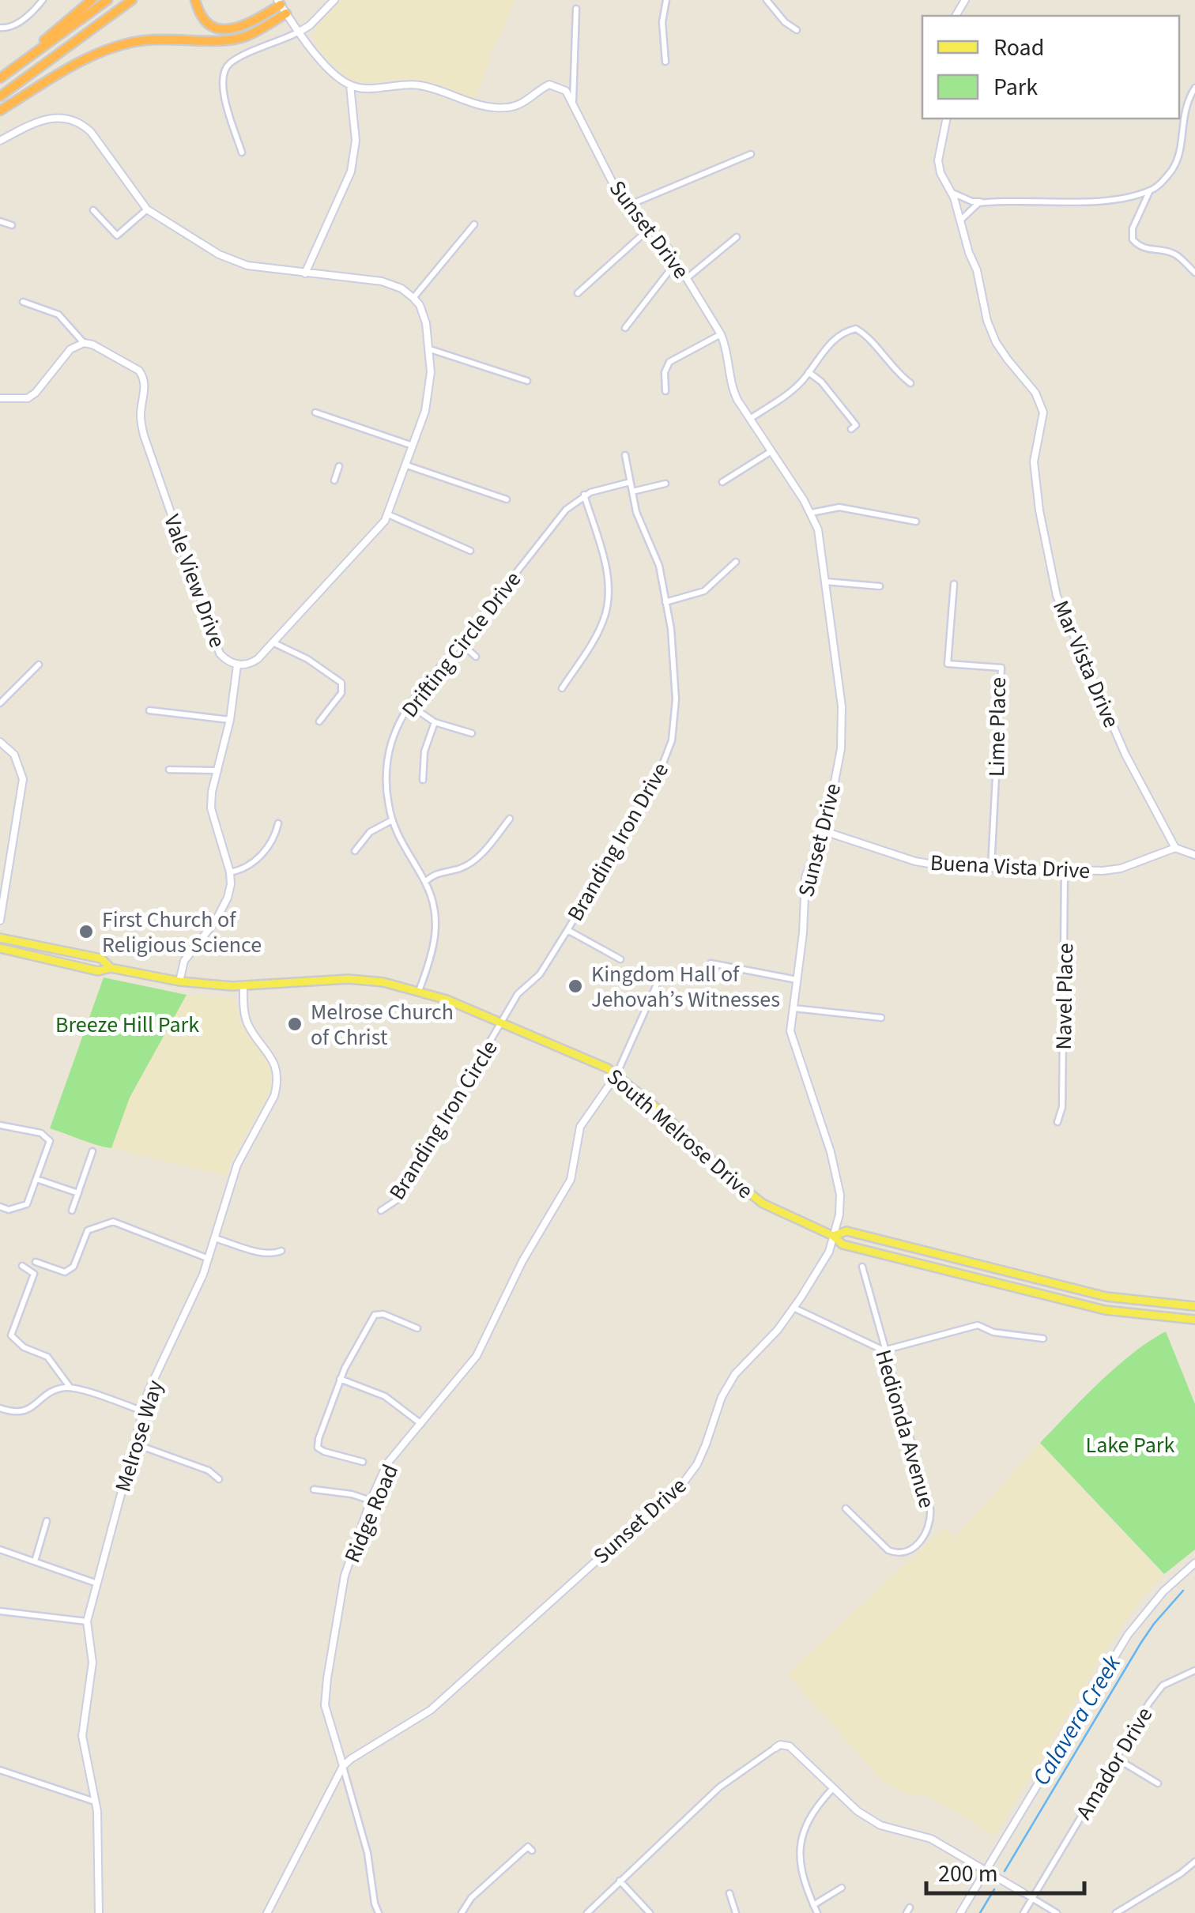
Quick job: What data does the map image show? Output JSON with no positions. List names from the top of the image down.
{
  "streets": {
    "main road": ["South Melrose Drive"],
    "street": [
      "Sunset Drive",
      "Vale View Drive",
      "Drifting Circle Drive",
      "Mar Vista Drive",
      "Lime Place",
      "Branding Iron Drive",
      "Buena Vista Drive",
      "Navel Place",
      "Branding Iron Circle",
      "Hedionda Avenue",
      "Melrose Way",
      "Ridge Road",
      "Amador Drive"
    ]
  },
  "crossings": [
    ["Sunset Drive", "Buena Vista Drive"],
    ["Sunset Drive", "South Melrose Drive"],
    ["Sunset Drive", "Ridge Road"],
    ["Drifting Circle Drive", "Branding Iron Drive"],
    ["Drifting Circle Drive", "South Melrose Drive"],
    ["Mar Vista Drive", "Buena Vista Drive"],
    ["Lime Place", "Buena Vista Drive"],
    ["Branding Iron Drive", "Branding Iron Circle"],
    ["Branding Iron Drive", "South Melrose Drive"],
    ["Buena Vista Drive", "Navel Place"],
    ["Branding Iron Circle", "South Melrose Drive"],
    ["South Melrose Drive", "Melrose Way"],
    ["South Melrose Drive", "Ridge Road"]
  ],
  "water": ["Calavera Creek"],
  "parks": ["Breeze Hill Park", "Lake Park"],
  "places": ["First Church of Religious Science", "Kingdom Hall of Jehovah’s Witnesses", "Melrose Church of Christ"],
  "legend": ["Road", "Park"],
  "scale_bar": "200 m"
}
